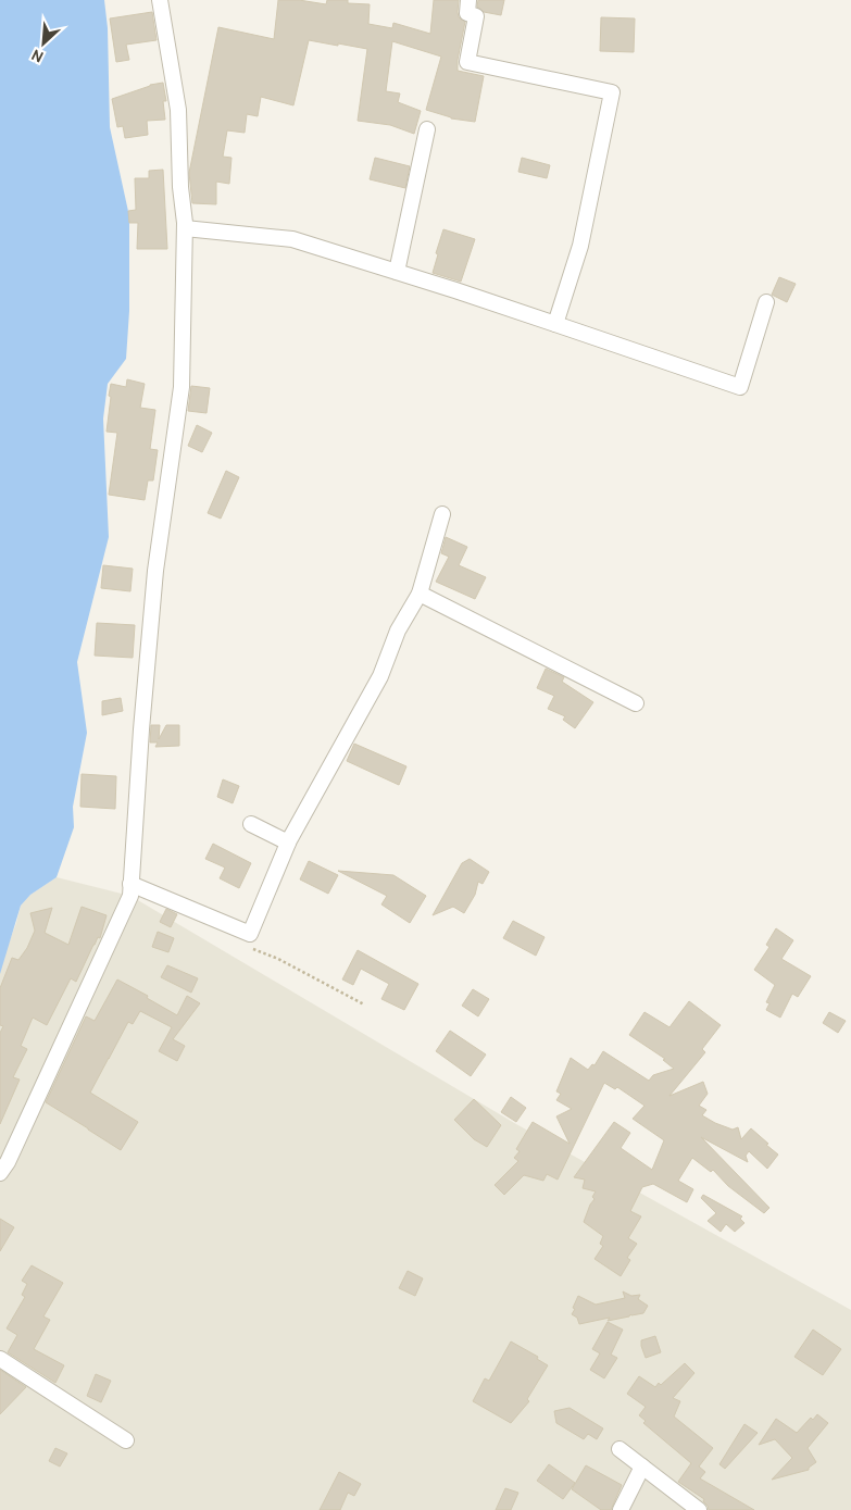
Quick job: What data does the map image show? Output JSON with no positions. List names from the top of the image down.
{
  "north": "bottom left"
}
